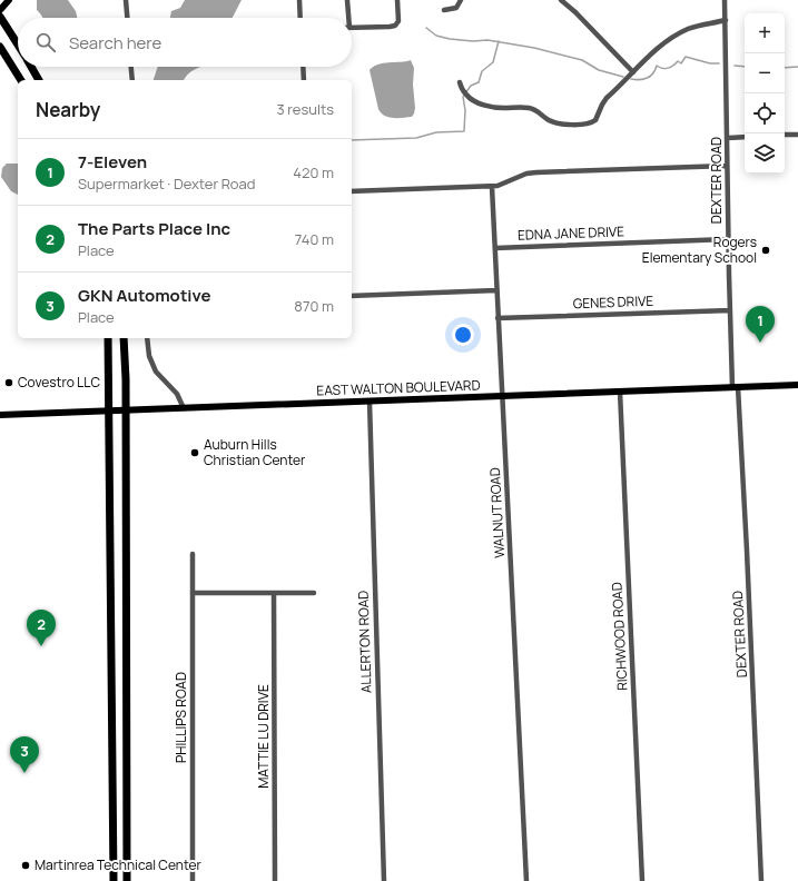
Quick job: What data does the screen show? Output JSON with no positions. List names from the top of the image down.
{
  "streets": {
    "main road": ["EAST WALTON BOULEVARD"],
    "street": [
      "DEXTER ROAD",
      "EDNA JANE DRIVE",
      "GENES DRIVE",
      "WALNUT ROAD",
      "RICHWOOD ROAD",
      "ALLERTON ROAD",
      "PHILLIPS ROAD",
      "MATTIE LU DRIVE"
    ]
  },
  "crossings": [
    ["DEXTER ROAD", "EDNA JANE DRIVE"],
    ["DEXTER ROAD", "GENES DRIVE"],
    ["DEXTER ROAD", "EAST WALTON BOULEVARD"],
    ["EDNA JANE DRIVE", "WALNUT ROAD"],
    ["GENES DRIVE", "WALNUT ROAD"],
    ["EAST WALTON BOULEVARD", "WALNUT ROAD"],
    ["EAST WALTON BOULEVARD", "RICHWOOD ROAD"],
    ["EAST WALTON BOULEVARD", "ALLERTON ROAD"]
  ],
  "places": [
    "Rogers Elementary School",
    "Covestro LLC",
    "Auburn Hills Christian Center",
    "Martinrea Technical Center"
  ],
  "page": {
    "map_buttons": ["+", "−"],
    "search": "Search here",
    "heading": ["Nearby", "3 results"],
    "list": [
      {
        "mark": "1",
        "name": "7-Eleven",
        "note": "Supermarket · Dexter Road",
        "value": "420 m"
      },
      {
        "mark": "2",
        "name": "The Parts Place Inc",
        "note": "Place",
        "value": "740 m"
      },
      {
        "mark": "3",
        "name": "GKN Automotive",
        "note": "Place",
        "value": "870 m"
      }
    ],
    "pins": ["1", "2", "3"]
  }
}
